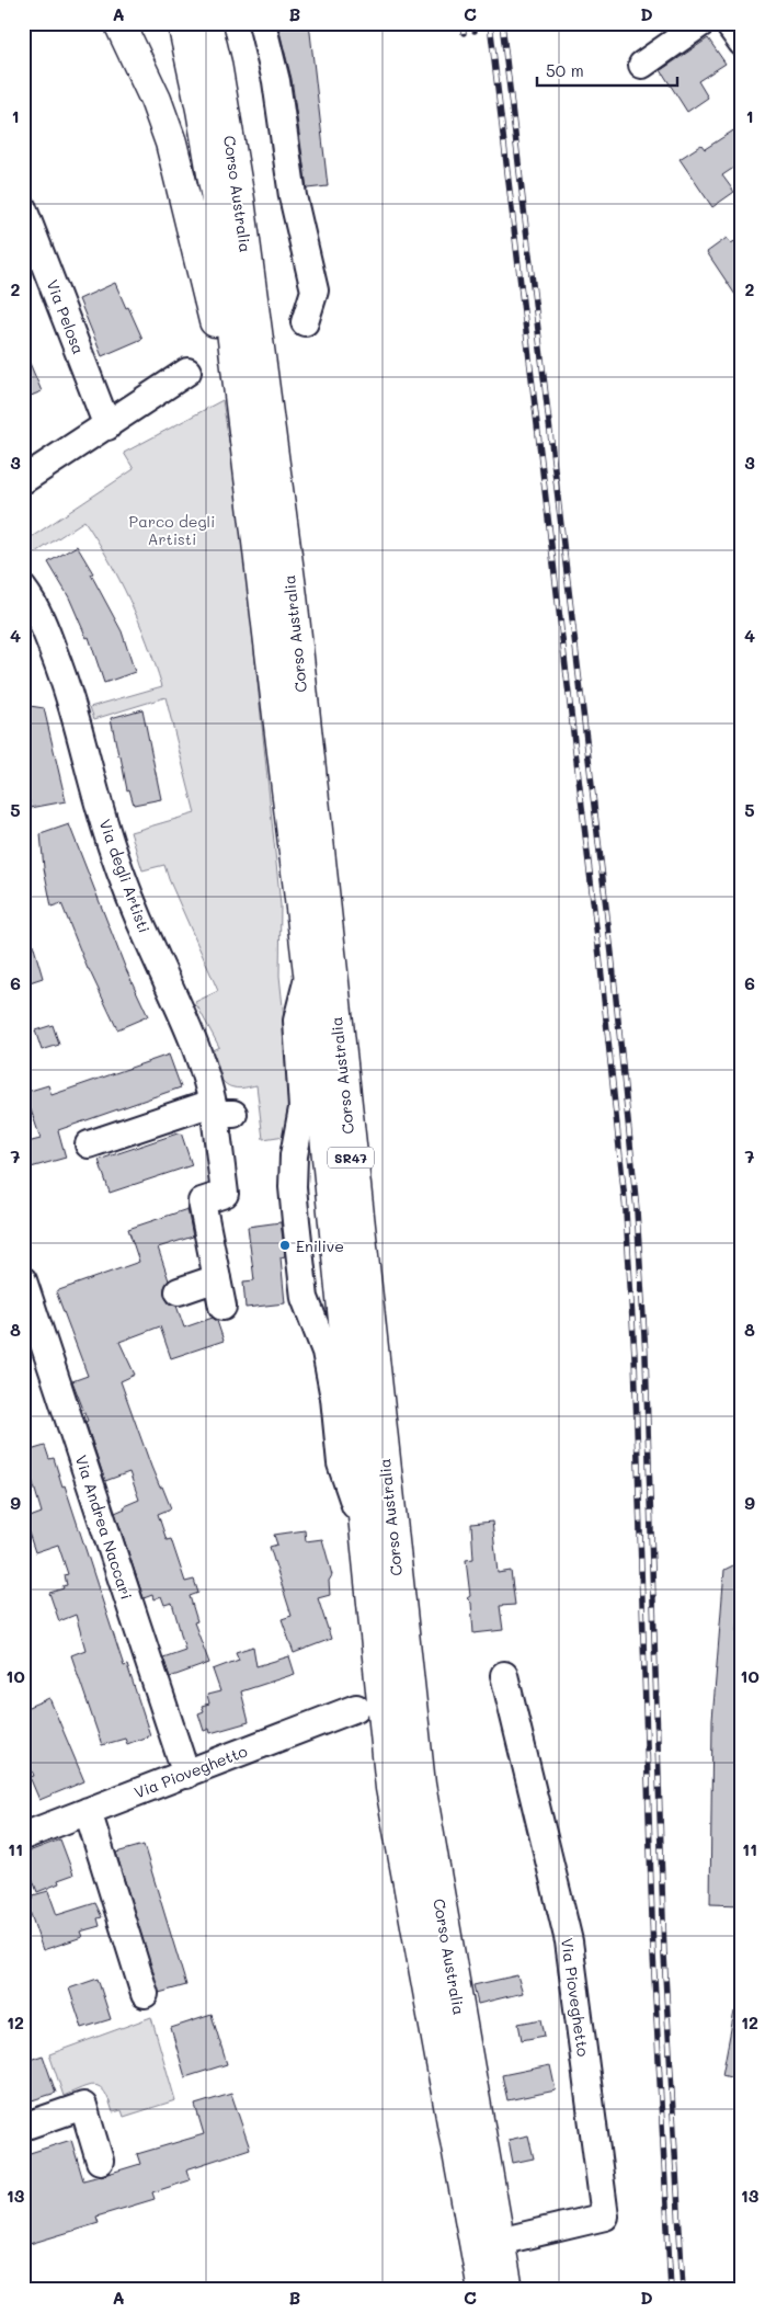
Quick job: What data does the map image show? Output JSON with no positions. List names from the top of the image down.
{
  "streets": {
    "highway": ["Corso Australia", "SR47"],
    "street": [
      "Via Pelosa",
      "Via degli Artisti",
      "Via Andrea Naccari",
      "Via Pioveghetto"
    ]
  },
  "crossings": [
    ["Corso Australia", "Via Pioveghetto"],
    ["Via Andrea Naccari", "Via Pioveghetto"]
  ],
  "parks": ["Parco degli Artisti"],
  "places": ["Enilive"],
  "scale_bar": "50 m",
  "grid": {
    "columns": [
      "A",
      "B",
      "C",
      "D"
    ],
    "rows": [
      "1",
      "2",
      "3",
      "4",
      "5",
      "6",
      "7",
      "8",
      "9",
      "10",
      "11",
      "12",
      "13"
    ]
  }
}
